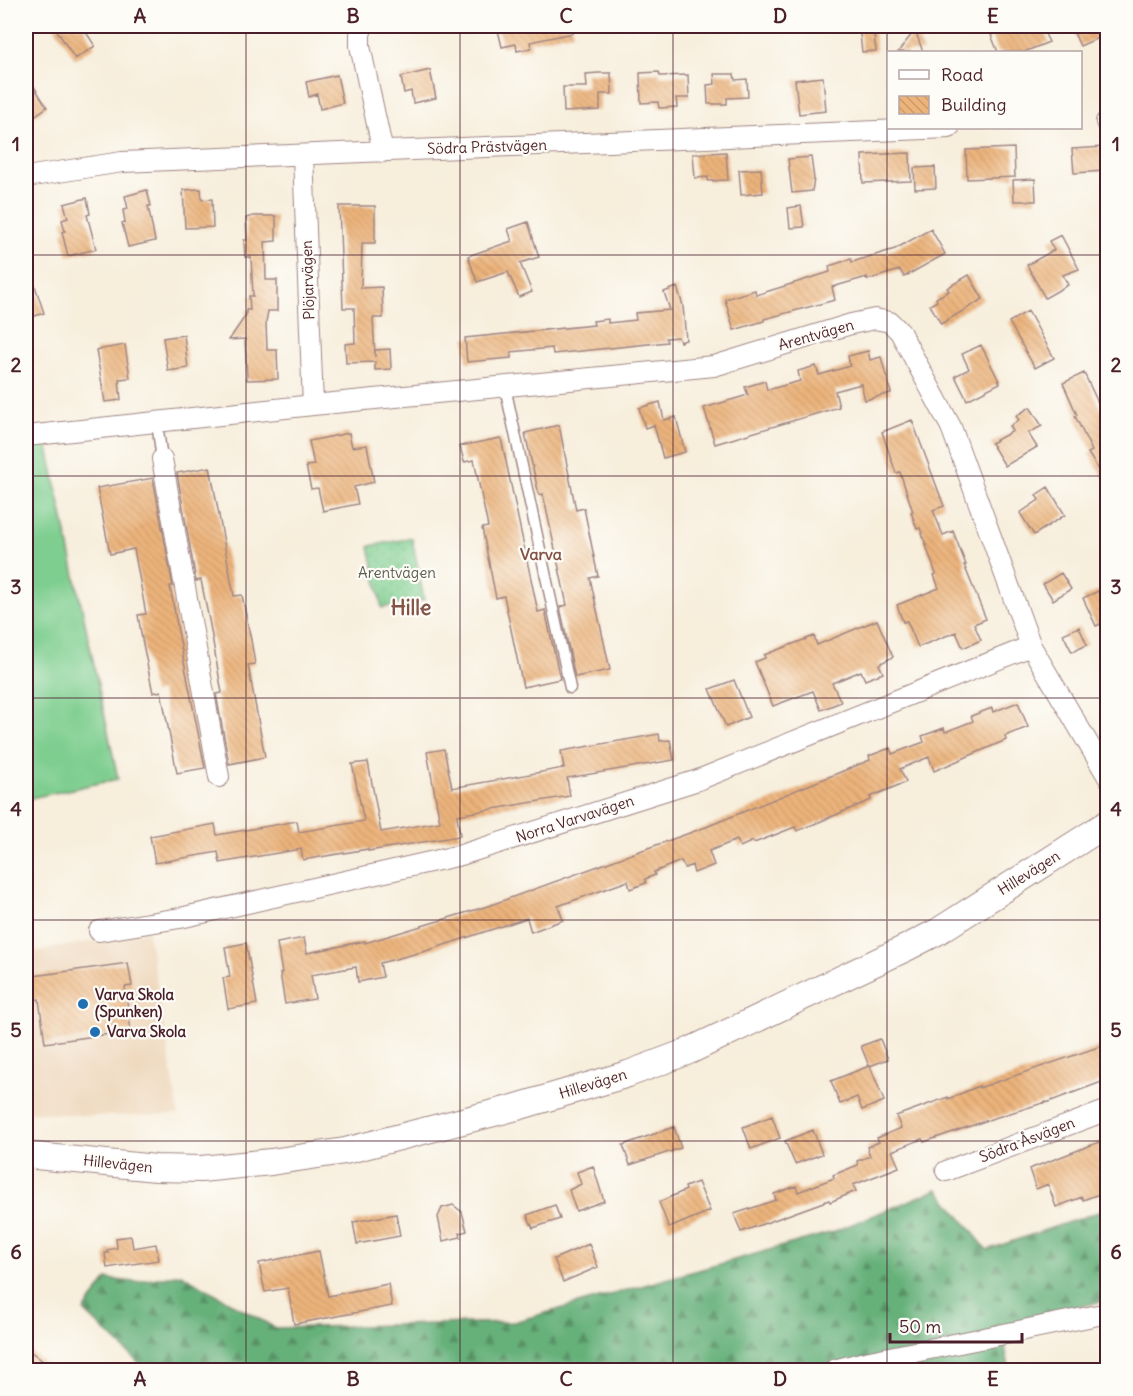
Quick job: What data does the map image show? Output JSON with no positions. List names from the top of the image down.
{
  "streets": {
    "street": [
      "Södra Prästvägen",
      "Plöjarvägen",
      "Arentvägen",
      "Norra Varvavägen",
      "Hillevägen",
      "Södra Åsvägen"
    ]
  },
  "crossings": [
    ["Södra Prästvägen", "Plöjarvägen"],
    ["Plöjarvägen", "Arentvägen"],
    ["Arentvägen", "Norra Varvavägen"]
  ],
  "districts": ["Varva", "Hille"],
  "parks": ["Arentvägen"],
  "places": ["Varva Skola (Spunken)", "Varva Skola"],
  "legend": ["Road", "Building"],
  "scale_bar": "50 m",
  "grid": {
    "columns": [
      "A",
      "B",
      "C",
      "D",
      "E"
    ],
    "rows": [
      "1",
      "2",
      "3",
      "4",
      "5",
      "6"
    ]
  }
}
